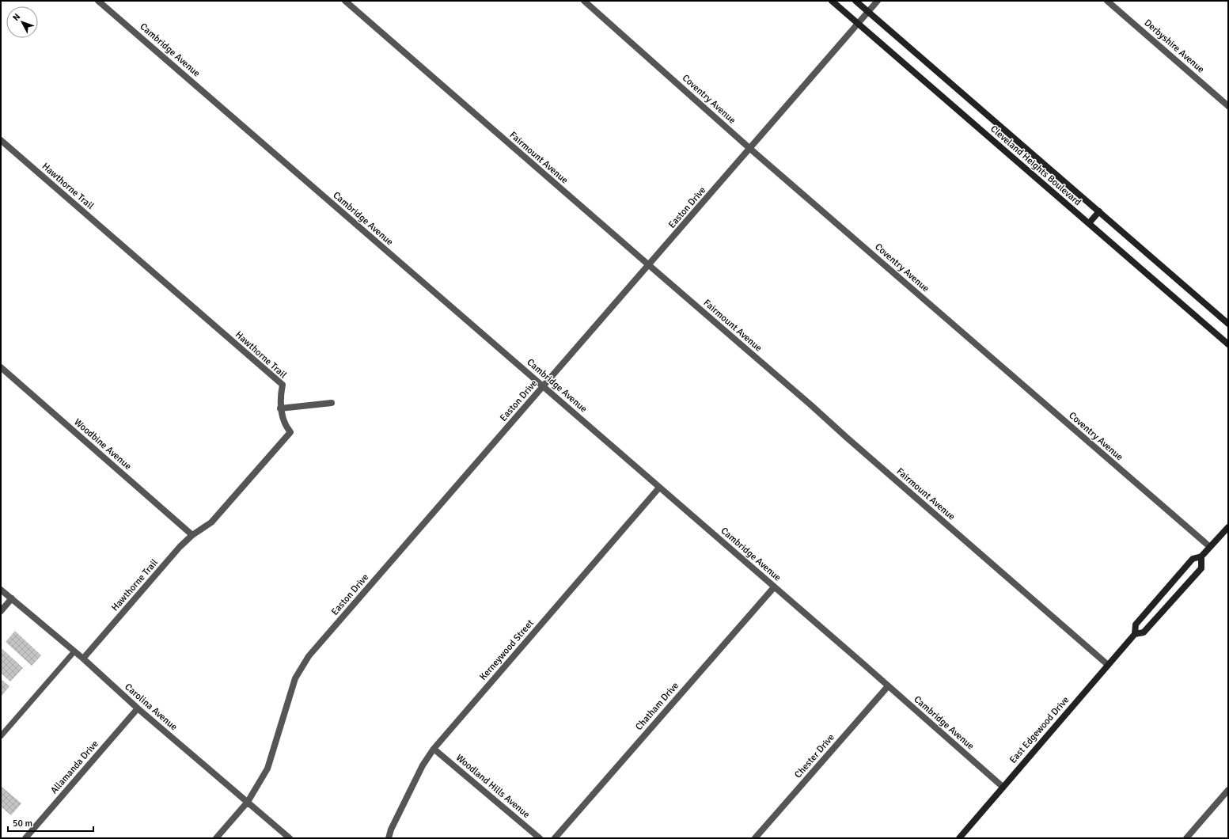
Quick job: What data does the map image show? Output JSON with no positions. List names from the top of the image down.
{
  "streets": {
    "street": [
      "Derbyshire Avenue",
      "Cambridge Avenue",
      "Coventry Avenue",
      "Fairmount Avenue",
      "Cleveland Heights Boulevard",
      "Hawthorne Trail",
      "Easton Drive",
      "Woodbine Avenue",
      "Kerneywood Street",
      "Chatham Drive",
      "Carolina Avenue",
      "East Edgewood Drive",
      "Chester Drive",
      "Allamanda Drive",
      "Woodland Hills Avenue"
    ]
  },
  "crossings": [
    ["Cambridge Avenue", "Easton Drive"],
    ["Cambridge Avenue", "Kerneywood Street"],
    ["Cambridge Avenue", "Chatham Drive"],
    ["Cambridge Avenue", "East Edgewood Drive"],
    ["Cambridge Avenue", "Chester Drive"],
    ["Coventry Avenue", "Easton Drive"],
    ["Coventry Avenue", "East Edgewood Drive"],
    ["Fairmount Avenue", "Easton Drive"],
    ["Fairmount Avenue", "East Edgewood Drive"],
    ["Cleveland Heights Boulevard", "Easton Drive"],
    ["Hawthorne Trail", "Woodbine Avenue"],
    ["Hawthorne Trail", "Carolina Avenue"],
    ["Easton Drive", "Carolina Avenue"],
    ["Kerneywood Street", "Woodland Hills Avenue"],
    ["Carolina Avenue", "Allamanda Drive"]
  ],
  "scale_bar": "50 m",
  "north": "top left"
}
